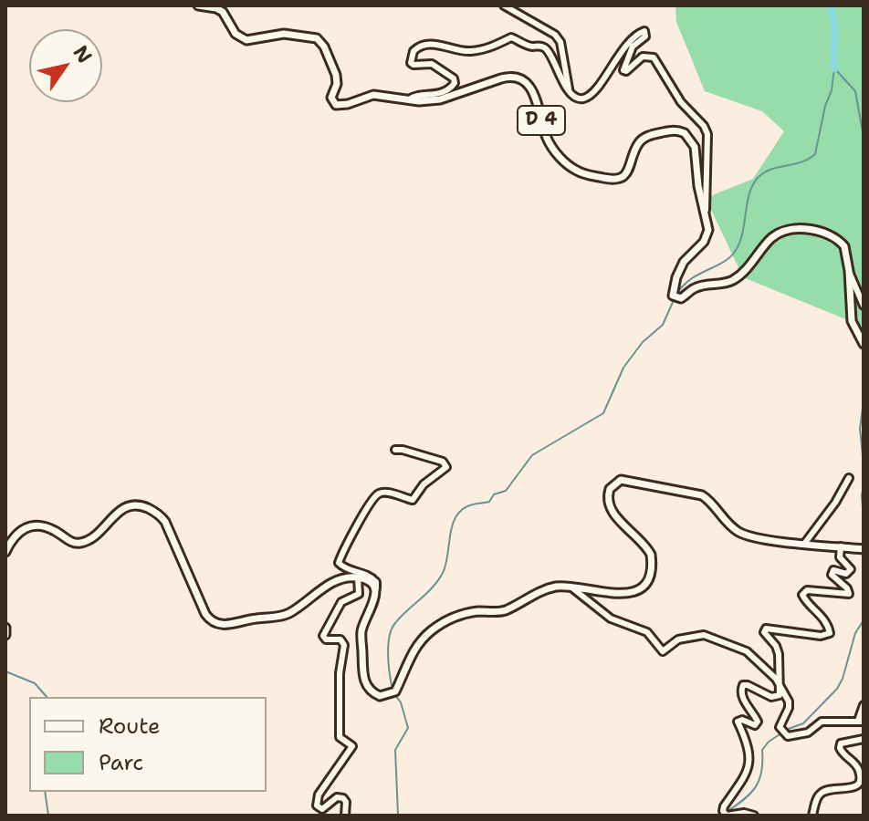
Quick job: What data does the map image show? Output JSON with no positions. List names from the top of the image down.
{
  "streets": {
    "main road": ["D 4"]
  },
  "legend": ["Route", "Parc"],
  "north": "top right"
}
